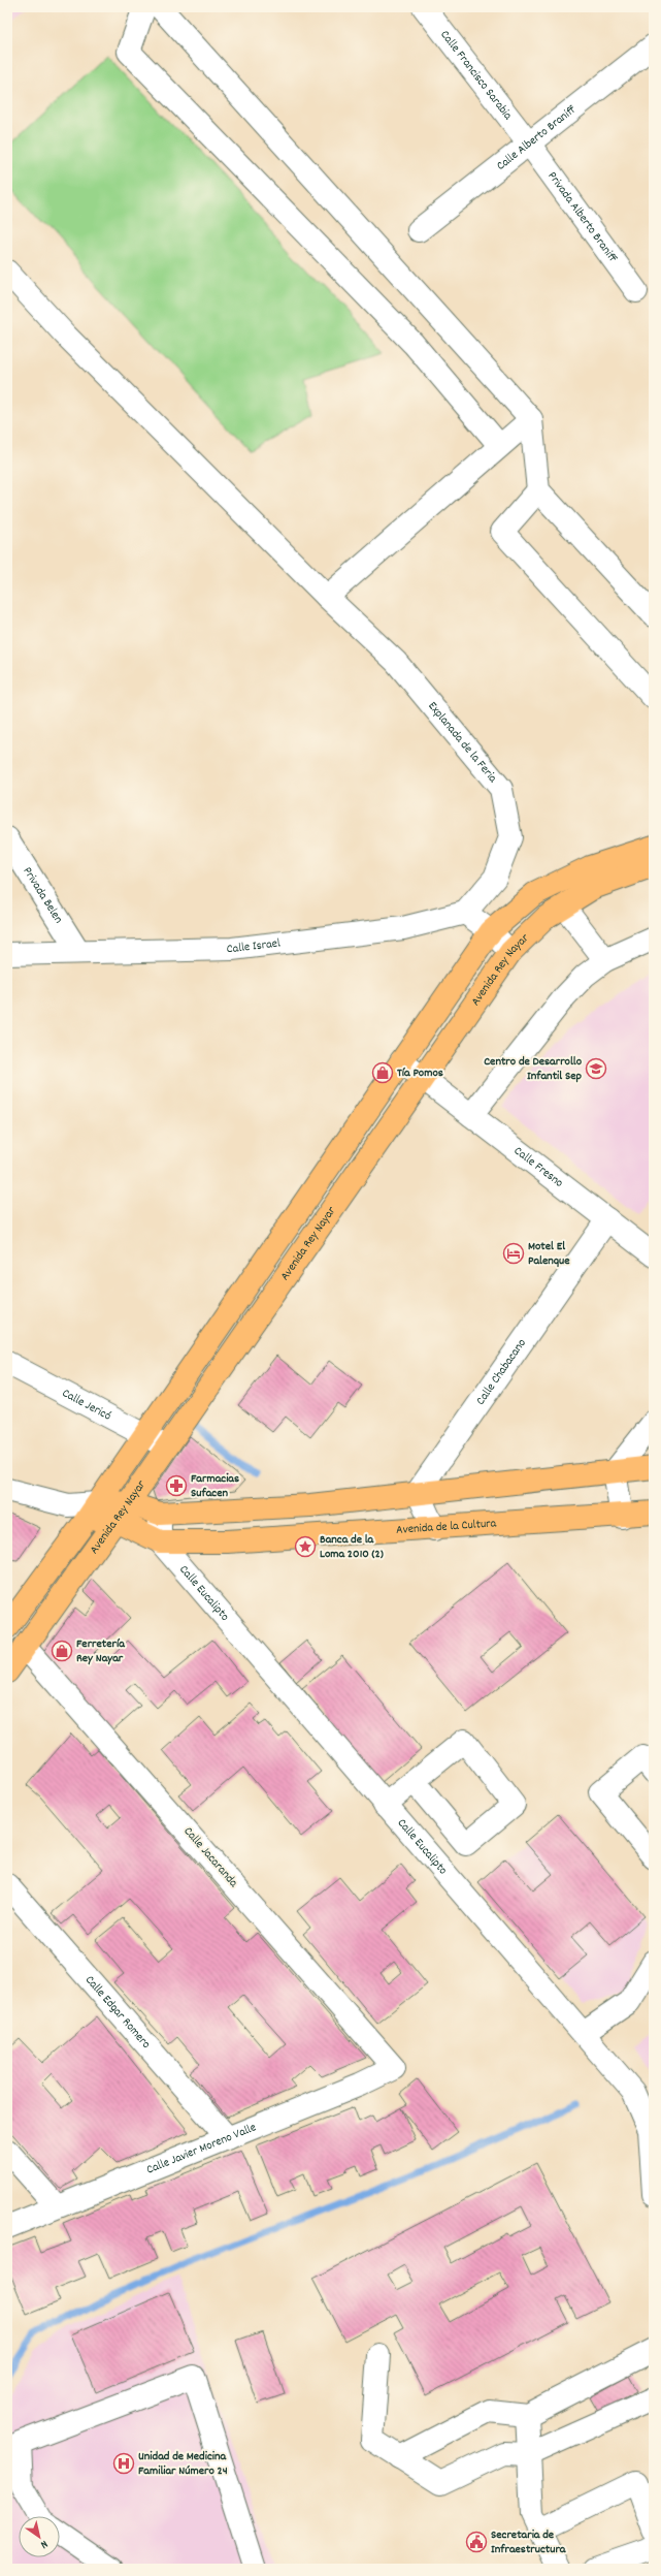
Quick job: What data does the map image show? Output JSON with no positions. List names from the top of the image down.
{
  "streets": {
    "main road": ["Avenida Rey Nayar", "Avenida de la Cultura"],
    "street": [
      "Calle Francisco Sarabia",
      "Calle Alberto Braniff",
      "Privada Alberto Braniff",
      "Explanada de la Feria",
      "Privada Belen",
      "Calle Israel",
      "Calle Fresno",
      "Calle Chabacano",
      "Calle Jericó",
      "Calle Eucalipto",
      "Calle Jacaranda",
      "Calle Edgar Romero",
      "Calle Javier Moreno Valle"
    ]
  },
  "crossings": [
    ["Calle Francisco Sarabia", "Calle Alberto Braniff"],
    ["Calle Francisco Sarabia", "Privada Alberto Braniff"],
    ["Calle Alberto Braniff", "Privada Alberto Braniff"],
    ["Explanada de la Feria", "Calle Israel"],
    ["Privada Belen", "Calle Israel"],
    ["Avenida Rey Nayar", "Calle Fresno"],
    ["Avenida Rey Nayar", "Calle Jericó"],
    ["Avenida Rey Nayar", "Avenida de la Cultura"],
    ["Avenida Rey Nayar", "Calle Jacaranda"],
    ["Calle Fresno", "Calle Chabacano"],
    ["Avenida de la Cultura", "Calle Eucalipto"],
    ["Calle Jacaranda", "Calle Javier Moreno Valle"],
    ["Calle Edgar Romero", "Calle Javier Moreno Valle"]
  ],
  "places": {
    "school or university": ["Centro de Desarrollo Infantil Sep"],
    "shop": ["Tía Pomos", "Ferretería Rey Nayar"],
    "hotel": ["Motel El Palenque"],
    "pharmacy": ["Farmacias Sufacen"],
    "place": ["Banca de la Loma 2010 (2)"],
    "hospital": ["Unidad de Medicina Familiar Número 24"],
    "public building": ["Secretaria de Infraestructura"]
  },
  "north": "bottom right"
}
